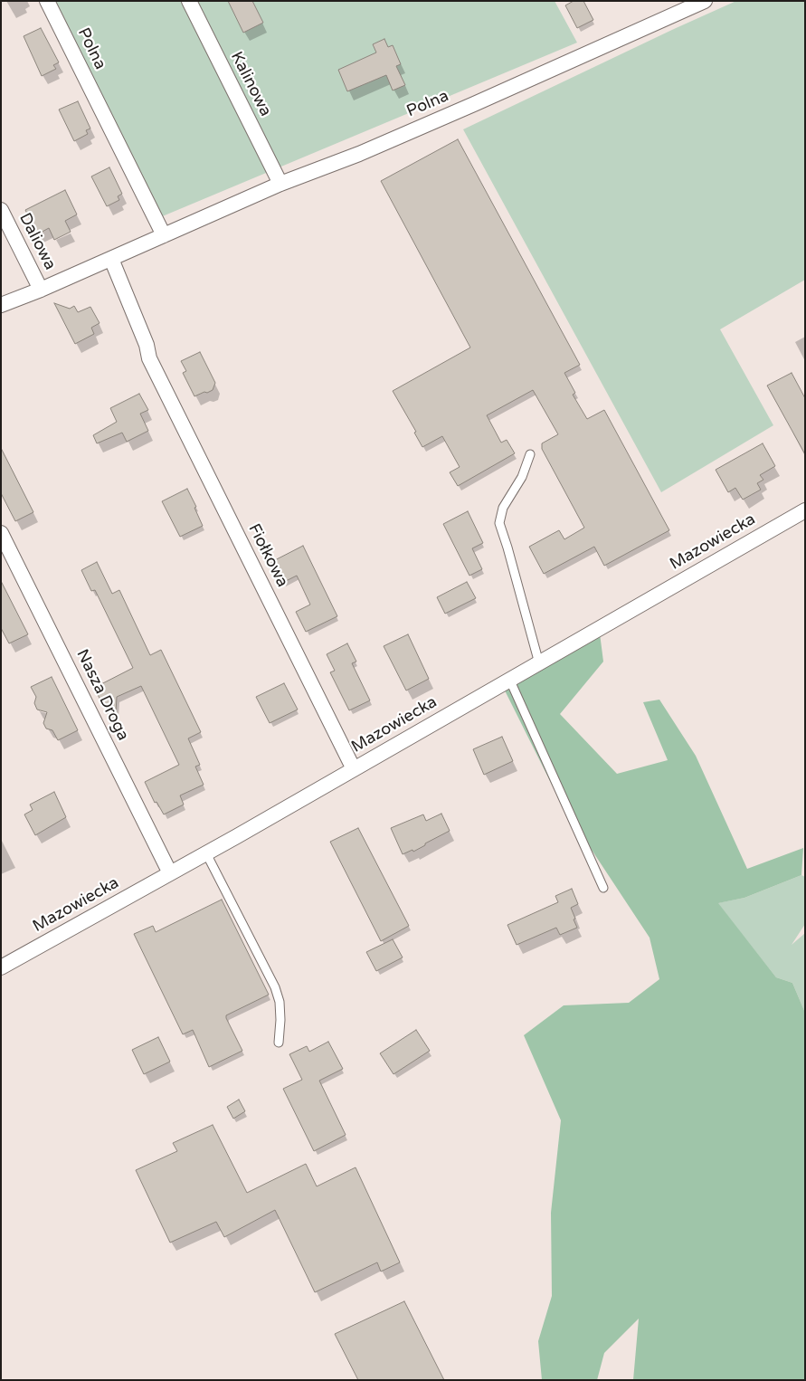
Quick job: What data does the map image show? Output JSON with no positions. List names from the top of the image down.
{
  "streets": {
    "street": [
      "Polna",
      "Kalinowa",
      "Daliowa",
      "Mazowiecka",
      "Fiołkowa",
      "Nasza Droga"
    ]
  },
  "crossings": [
    ["Polna", "Kalinowa"],
    ["Polna", "Daliowa"],
    ["Polna", "Fiołkowa"],
    ["Mazowiecka", "Fiołkowa"],
    ["Mazowiecka", "Nasza Droga"]
  ]
}
